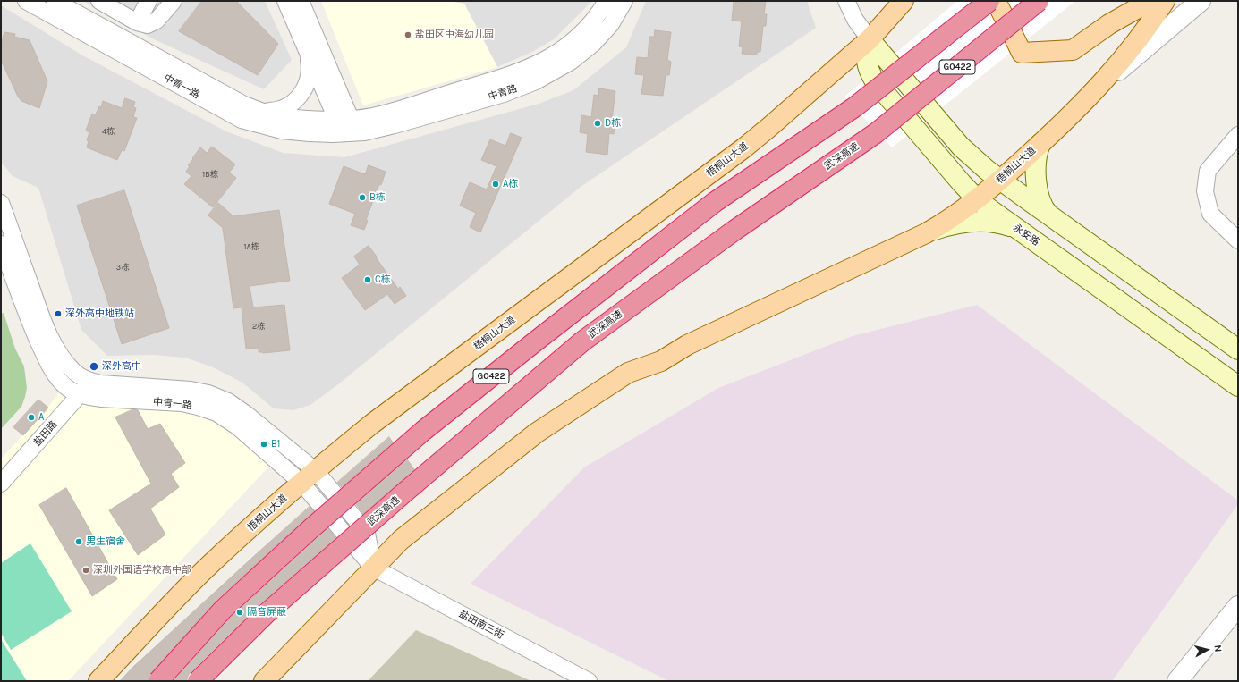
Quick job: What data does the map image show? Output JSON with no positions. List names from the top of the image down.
{
  "streets": {
    "highway": ["G0422", "武深高速"],
    "main road": ["梧桐山大道", "永安路"],
    "street": [
      "中青一路",
      "中青路",
      "盐田路",
      "盐田南三街"
    ]
  },
  "crossings": [
    ["中青一路", "中青路"],
    ["中青一路", "梧桐山大道"],
    ["中青一路", "盐田路"],
    ["梧桐山大道", "永安路"],
    ["梧桐山大道", "盐田南三街"]
  ],
  "places": [
    "盐田区中海幼儿园",
    "D栋",
    "A栋",
    "B栋",
    "C栋",
    "深外高中地铁站",
    "深外高中",
    "A",
    "B1",
    "男生宿舍",
    "深圳外国语学校高中部",
    "隔音屏蔽"
  ],
  "house_numbers": [
    "4栋",
    "1B栋",
    "1A栋",
    "3栋",
    "2栋"
  ],
  "north": "right"
}
